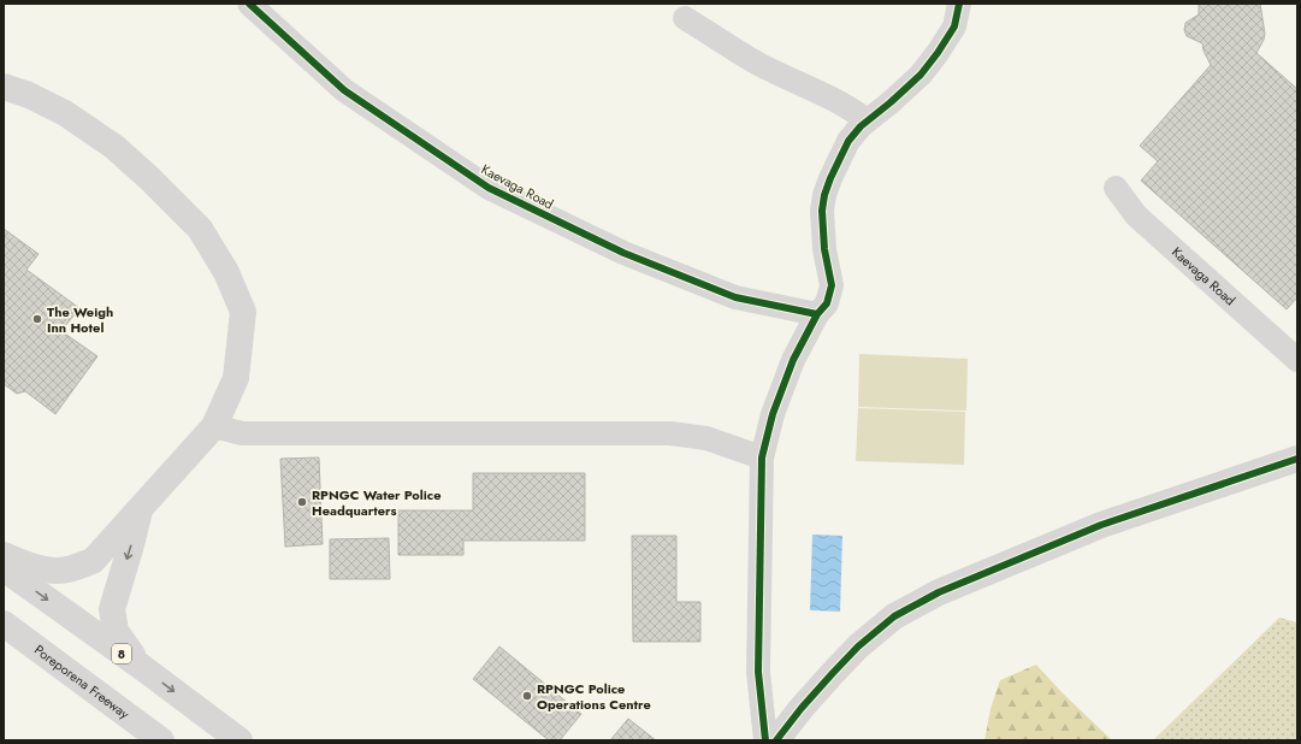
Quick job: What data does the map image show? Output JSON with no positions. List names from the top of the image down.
{
  "streets": {
    "main road": ["8", "Poreporena Freeway"],
    "street": ["Kaevaga Road"]
  },
  "places": ["The Weigh Inn Hotel", "RPNGC Water Police Headquarters", "RPNGC Police Operations Centre"]
}
